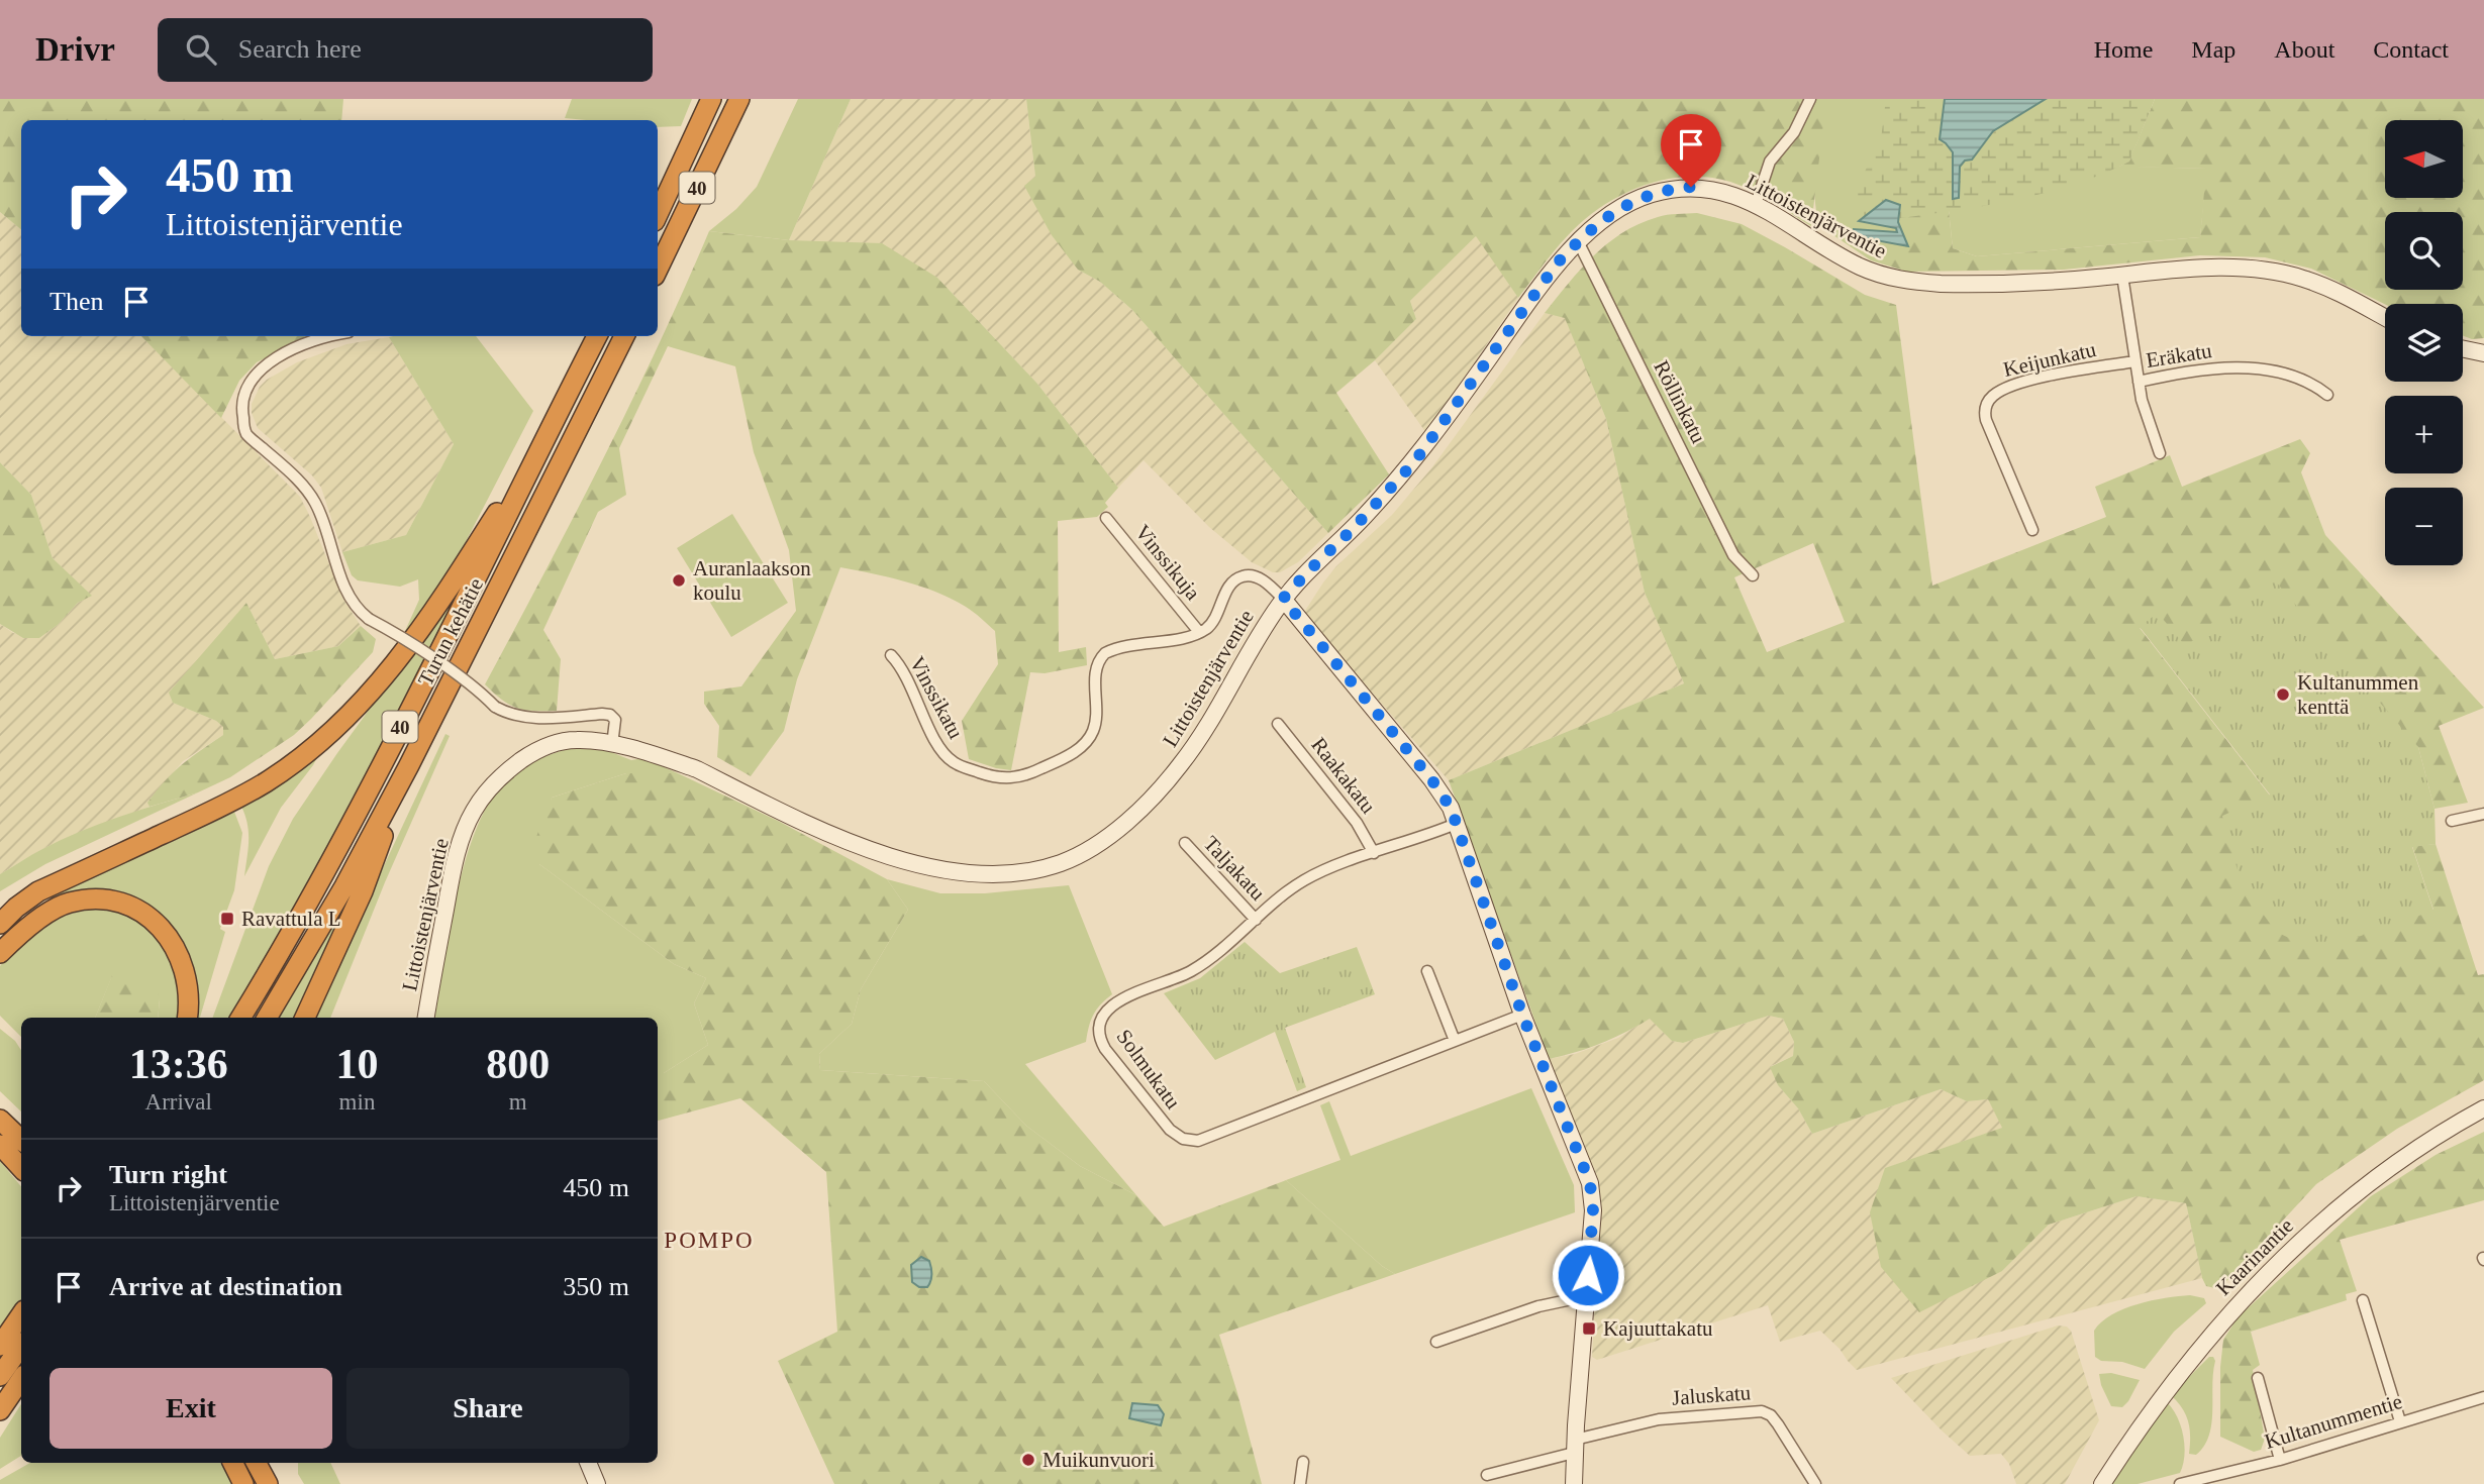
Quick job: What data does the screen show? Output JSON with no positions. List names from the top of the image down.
{
  "streets": {
    "highway": ["40", "Turun kehätie"],
    "street": [
      "Littoistenjärventie",
      "Eräkatu",
      "Keijunkatu",
      "Röllinkatu",
      "Vinssikuja",
      "Vinssikatu",
      "Raakakatu",
      "Taljakatu",
      "Solmukatu",
      "Kaarinantie",
      "Jaluskatu",
      "Kultanummentie"
    ]
  },
  "crossings": [
    ["Littoistenjärventie", "Eräkatu"],
    ["Littoistenjärventie", "Röllinkatu"],
    ["Eräkatu", "Keijunkatu"],
    ["Vinssikuja", "Vinssikatu"],
    ["Raakakatu", "Solmukatu"],
    ["Taljakatu", "Solmukatu"]
  ],
  "districts": ["POMPO"],
  "places": {
    "other": ["Auranlaakson koulu", "Kultanummen kenttä", "Muikunvuori"],
    "transit": ["Ravattula L", "Kajuuttakatu"]
  },
  "north": "left",
  "page": {
    "header": "Drivr",
    "search": "Search here",
    "nav": [
      "Home",
      "Map",
      "About",
      "Contact"
    ],
    "map_buttons": ["+", "−"],
    "turn": ["450 m", "Littoistenjärventie"],
    "then": "Then",
    "eta": [
      "13:36",
      "Arrival",
      "10",
      "min",
      "800",
      "m"
    ],
    "list": [
      {
        "name": "Turn right",
        "note": "Littoistenjärventie",
        "value": "450 m"
      },
      {
        "name": "Arrive at destination",
        "value": "350 m"
      }
    ],
    "buttons": ["Exit", "Share"]
  }
}
